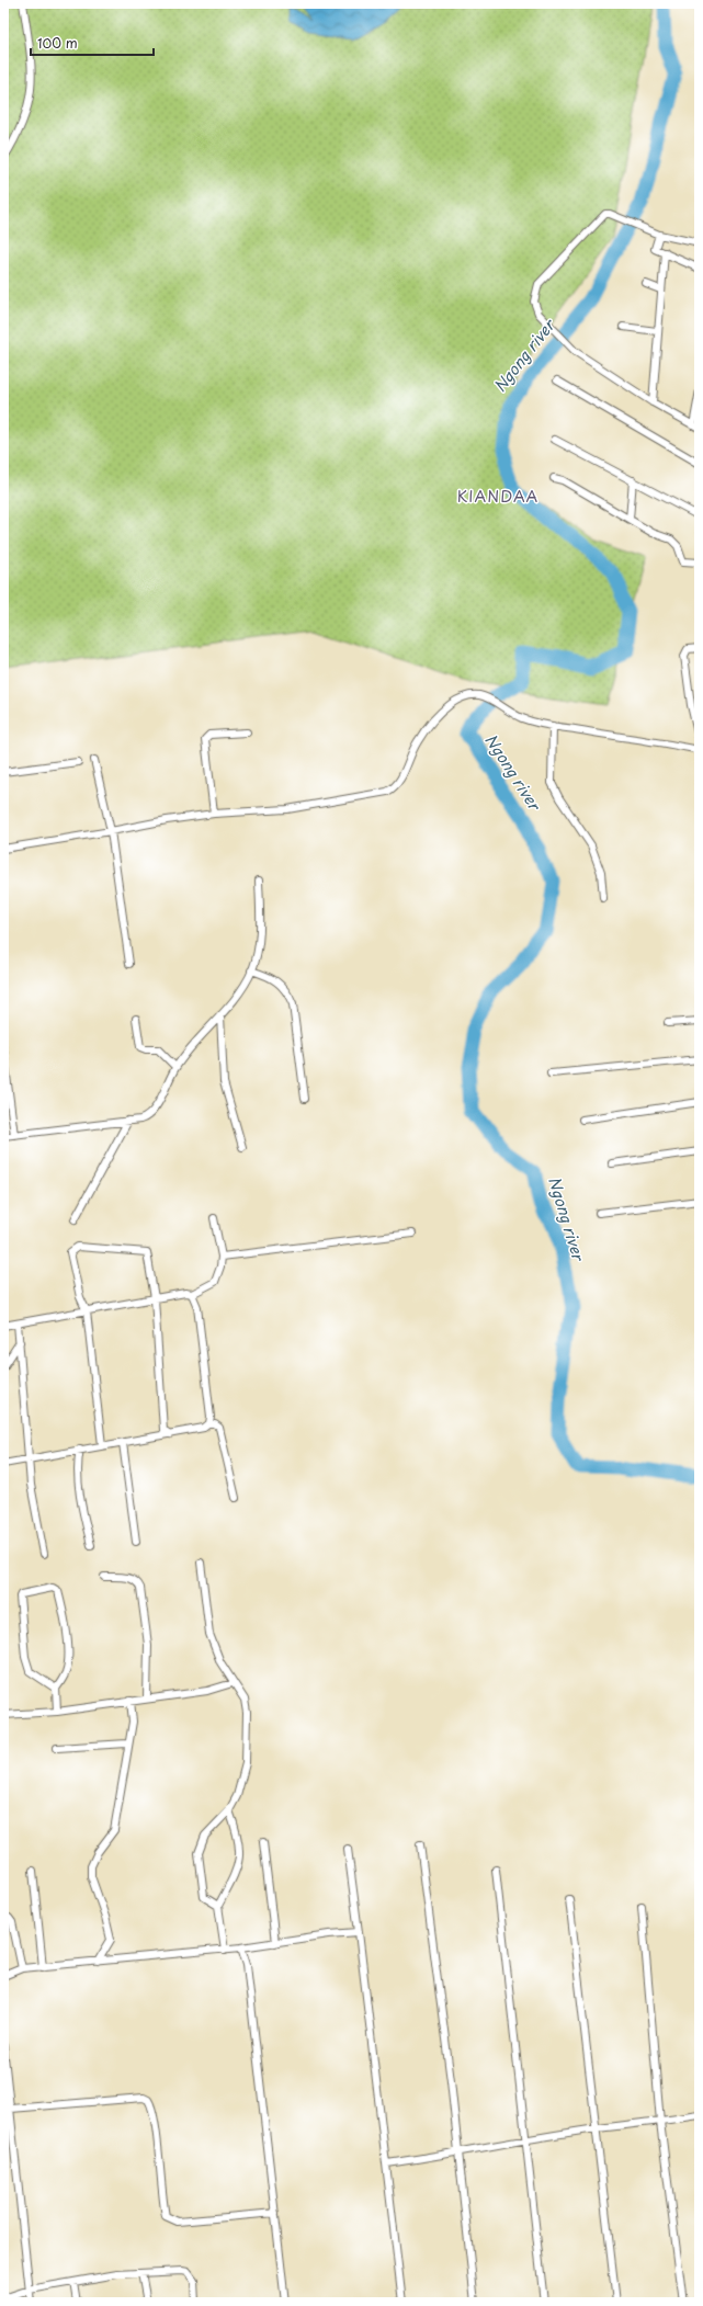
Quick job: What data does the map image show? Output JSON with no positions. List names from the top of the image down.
{
  "districts": ["KIANDAA"],
  "water": ["Ngong river"],
  "scale_bar": "100 m"
}
